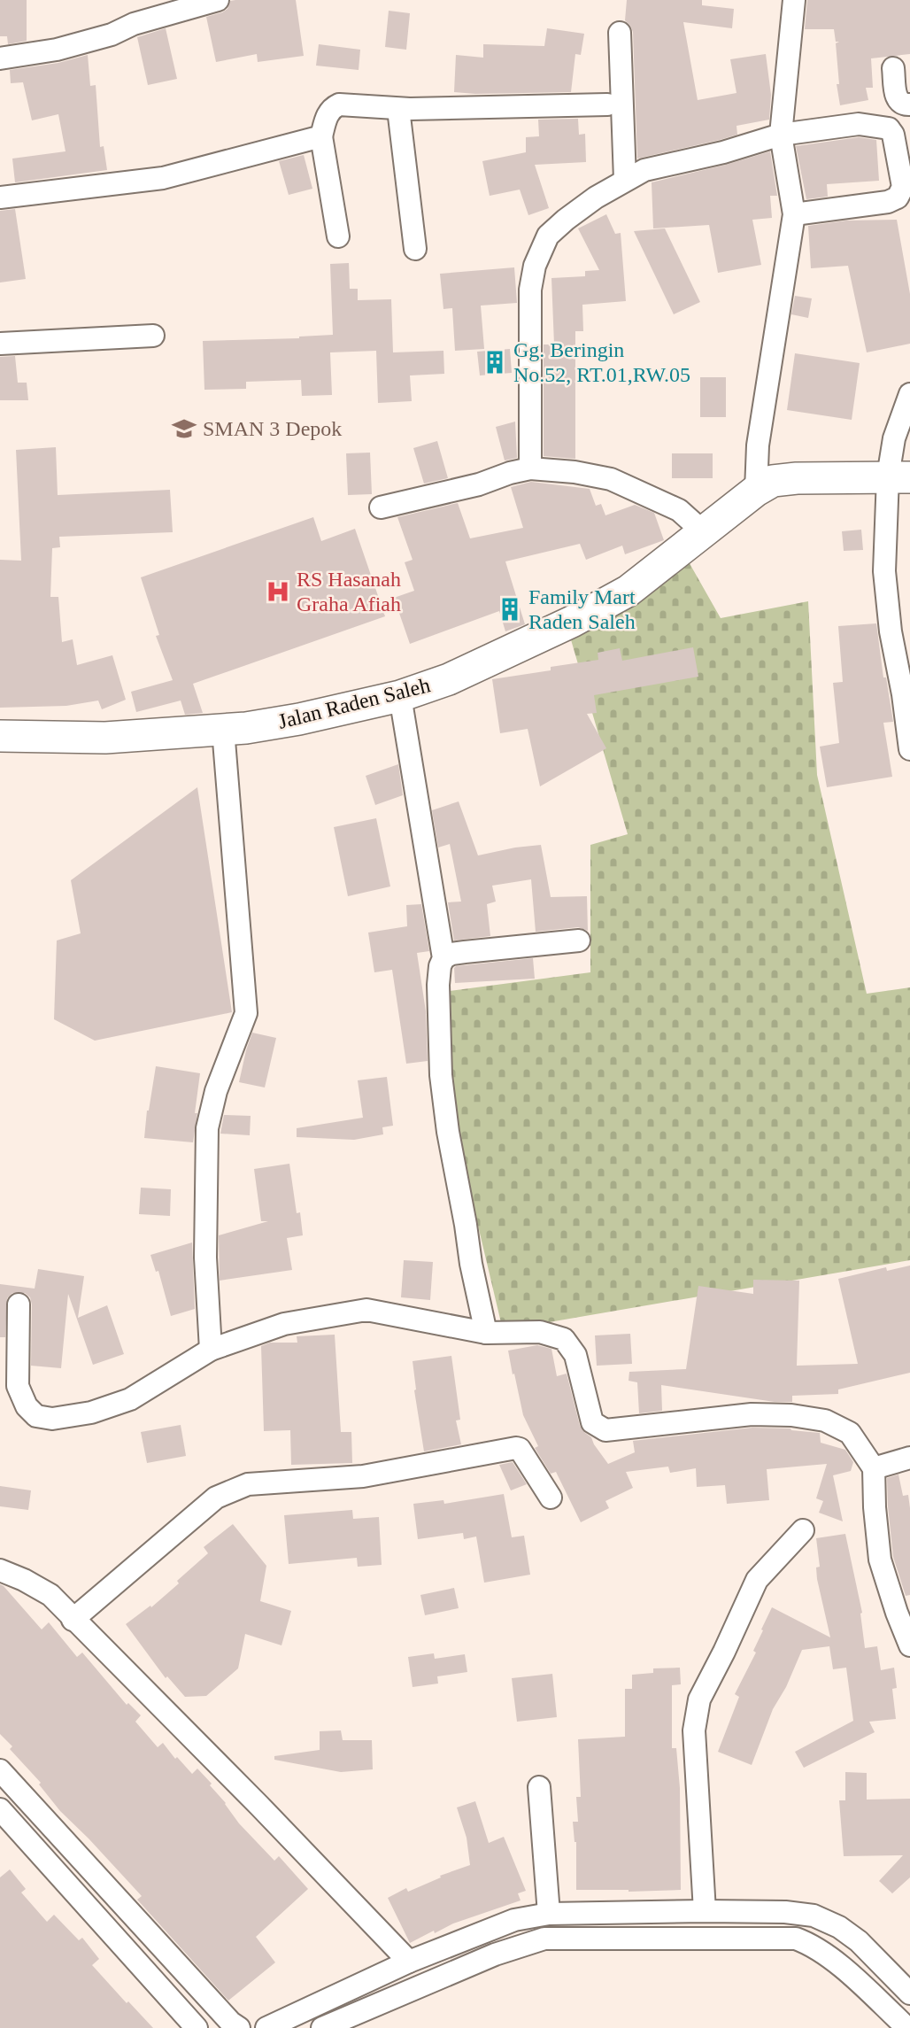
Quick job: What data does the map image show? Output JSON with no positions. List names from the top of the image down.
{
  "streets": {
    "street": ["Jalan Raden Saleh"]
  },
  "places": {
    "building": ["Gg. Beringin No.52, RT.01,RW.05", "Family Mart Raden Saleh"],
    "school or university": ["SMAN 3 Depok"],
    "hospital": ["RS Hasanah Graha Afiah"]
  }
}
